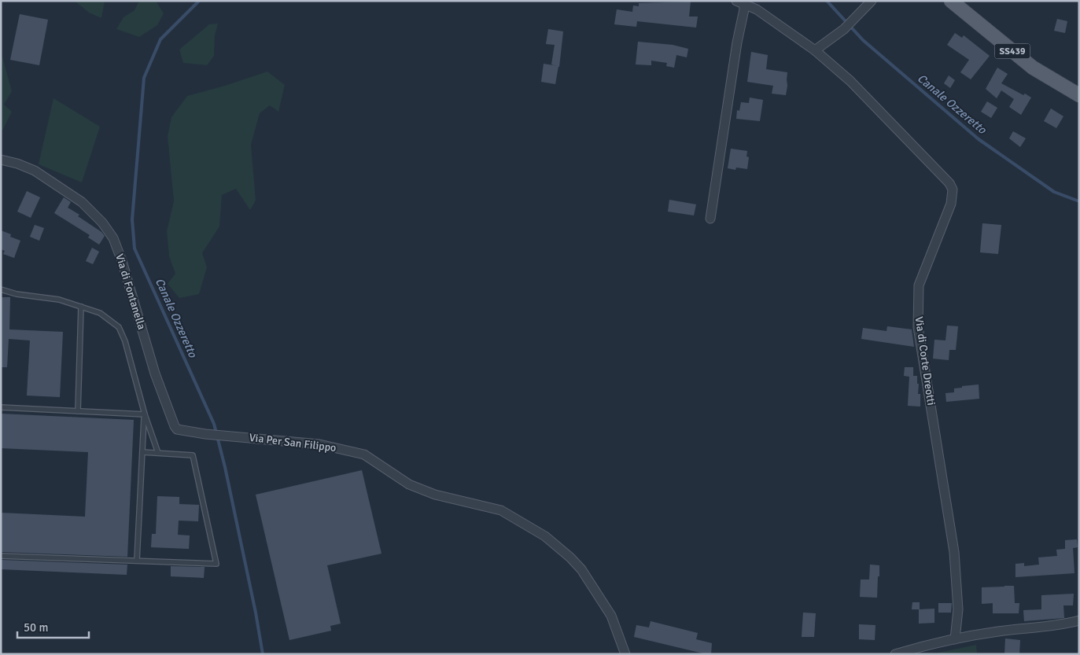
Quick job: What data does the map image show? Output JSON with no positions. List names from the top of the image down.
{
  "streets": {
    "main road": ["SS439"],
    "street": ["Via di Fontanella", "Via di Corte Dreotti", "Via Per San Filippo"]
  },
  "crossings": [
    ["Via di Fontanella", "Via Per San Filippo"]
  ],
  "water": ["Canale Ozzeretto"],
  "scale_bar": "50 m"
}
